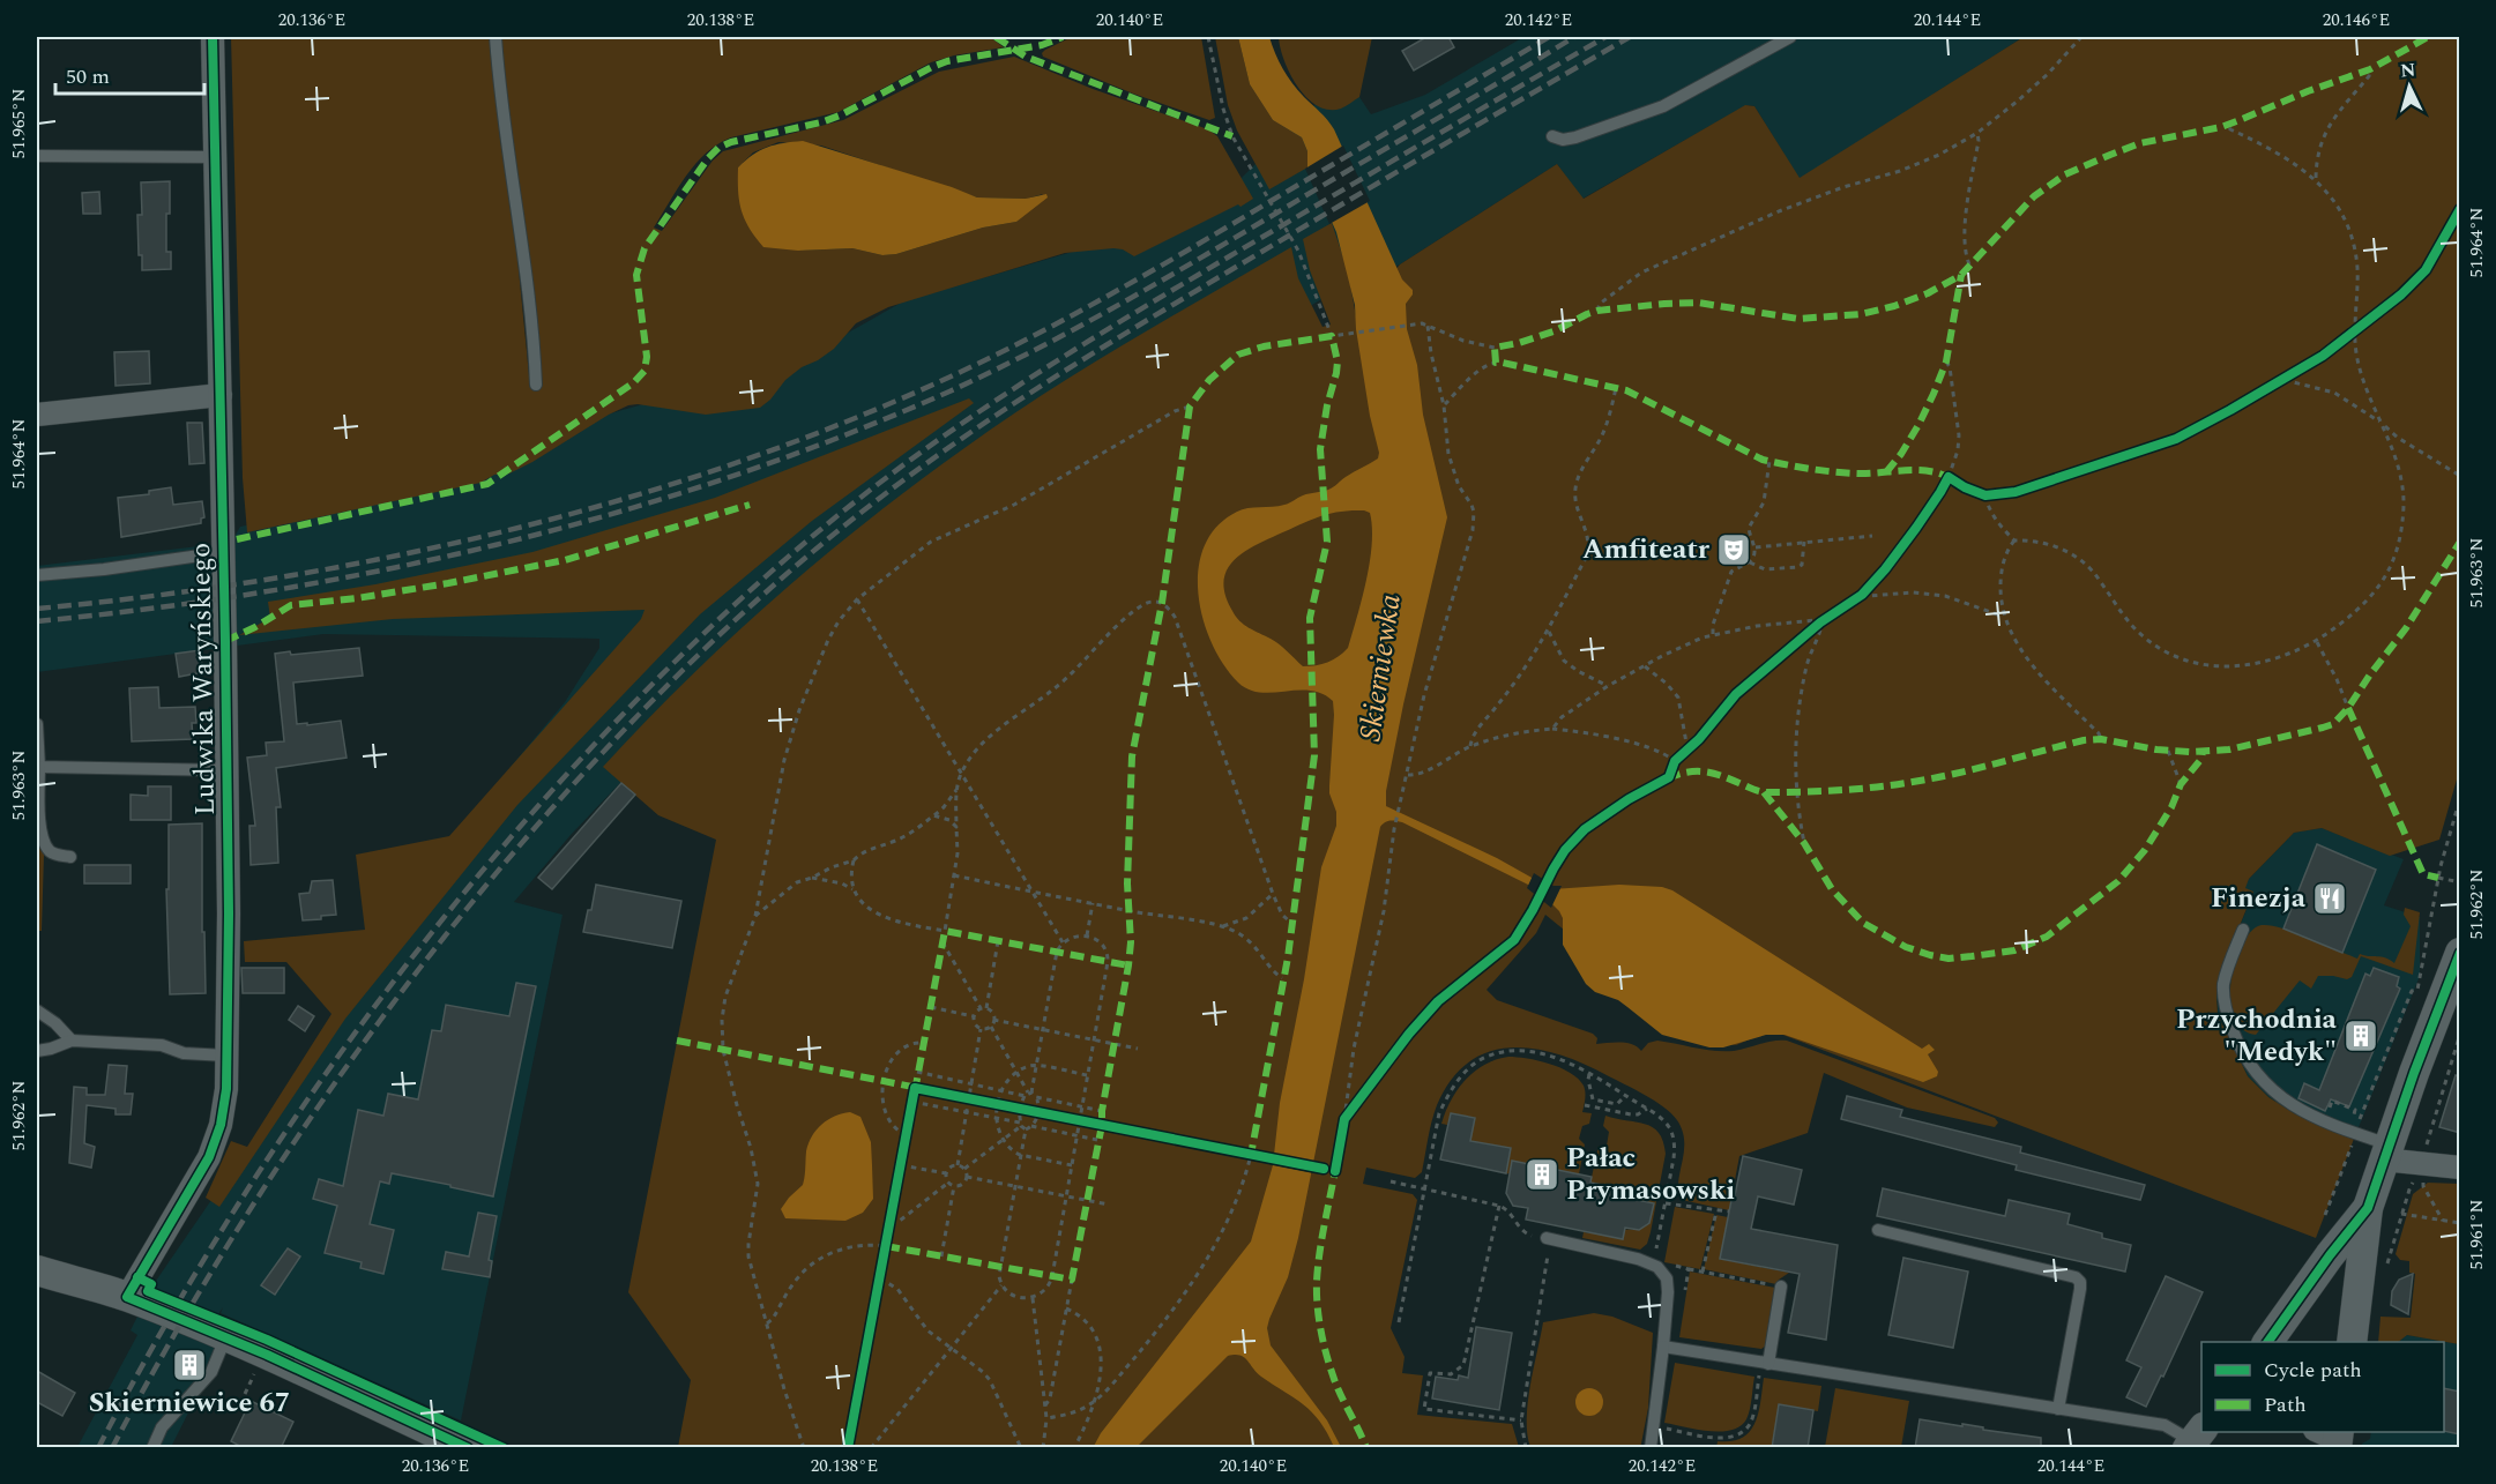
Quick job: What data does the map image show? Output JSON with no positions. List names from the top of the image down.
{
  "streets": {
    "street": ["Ludwika Waryńskiego"]
  },
  "water": ["Skierniewka"],
  "places": {
    "theatre": ["Amfiteatr"],
    "restaurant": ["Finezja"],
    "building": ["Przychodnia \"Medyk\"", "Pałac Prymasowski", "Skierniewice 67"]
  },
  "legend": ["Cycle path", "Path"],
  "scale_bar": "50 m",
  "north": "top",
  "coordinates": [
    "20.136°E",
    "20.138°E",
    "20.140°E",
    "20.142°E",
    "20.144°E",
    "20.146°E",
    "51.965°N",
    "51.964°N",
    "51.963°N",
    "51.962°N",
    "51.961°N"
  ]
}
